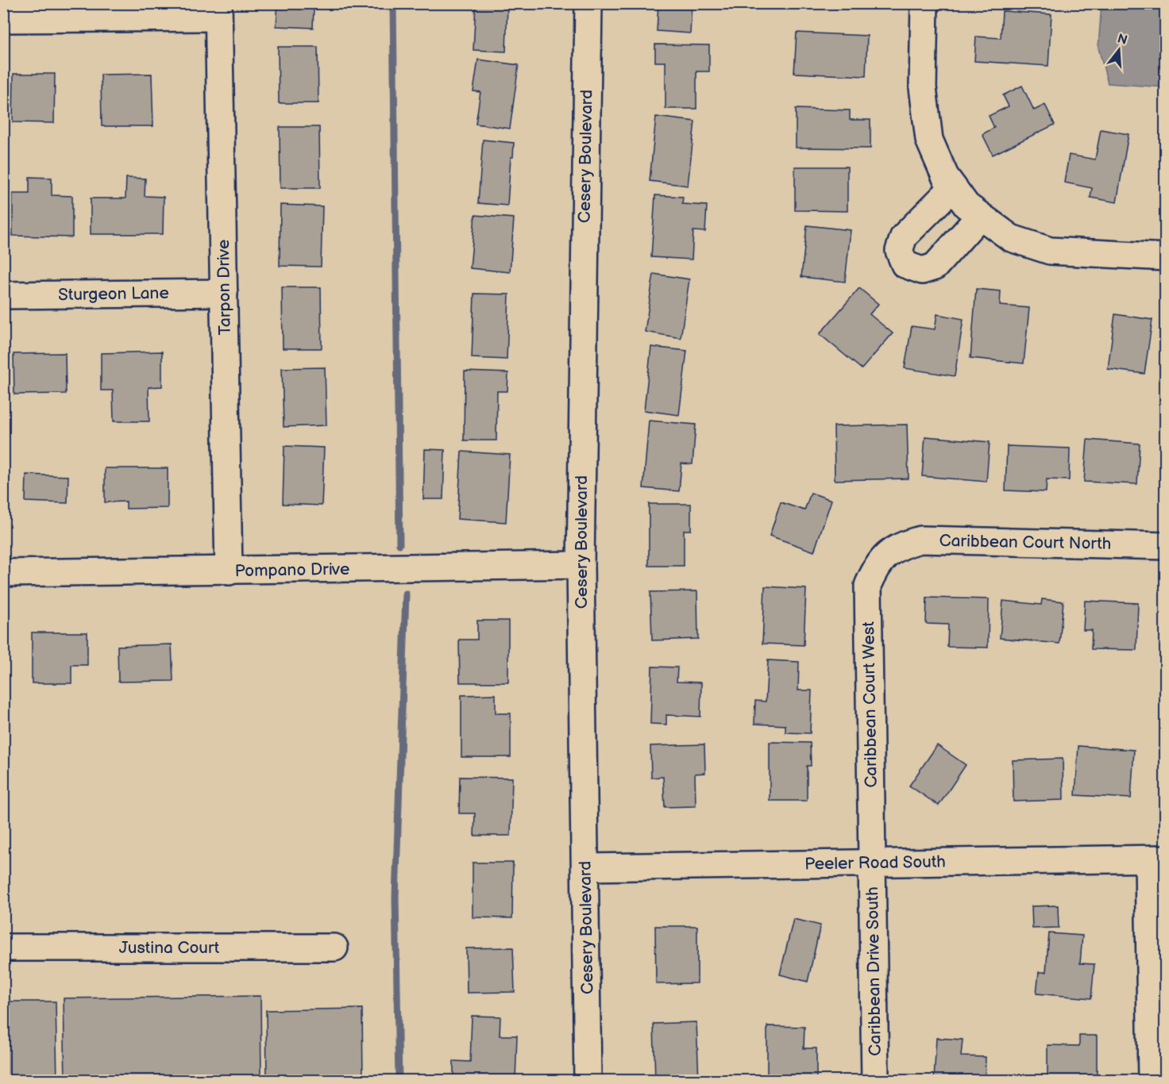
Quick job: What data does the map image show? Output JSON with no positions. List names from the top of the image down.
{
  "streets": {
    "street": [
      "Cesery Boulevard",
      "Tarpon Drive",
      "Sturgeon Lane",
      "Caribbean Court North",
      "Pompano Drive",
      "Caribbean Court West",
      "Peeler Road South",
      "Justina Court",
      "Caribbean Drive South"
    ]
  },
  "crossings": [
    ["Cesery Boulevard", "Pompano Drive"],
    ["Cesery Boulevard", "Peeler Road South"],
    ["Tarpon Drive", "Sturgeon Lane"],
    ["Tarpon Drive", "Pompano Drive"],
    ["Caribbean Court North", "Caribbean Court West"],
    ["Caribbean Court West", "Peeler Road South"],
    ["Caribbean Court West", "Caribbean Drive South"],
    ["Peeler Road South", "Caribbean Drive South"]
  ],
  "north": "top"
}
